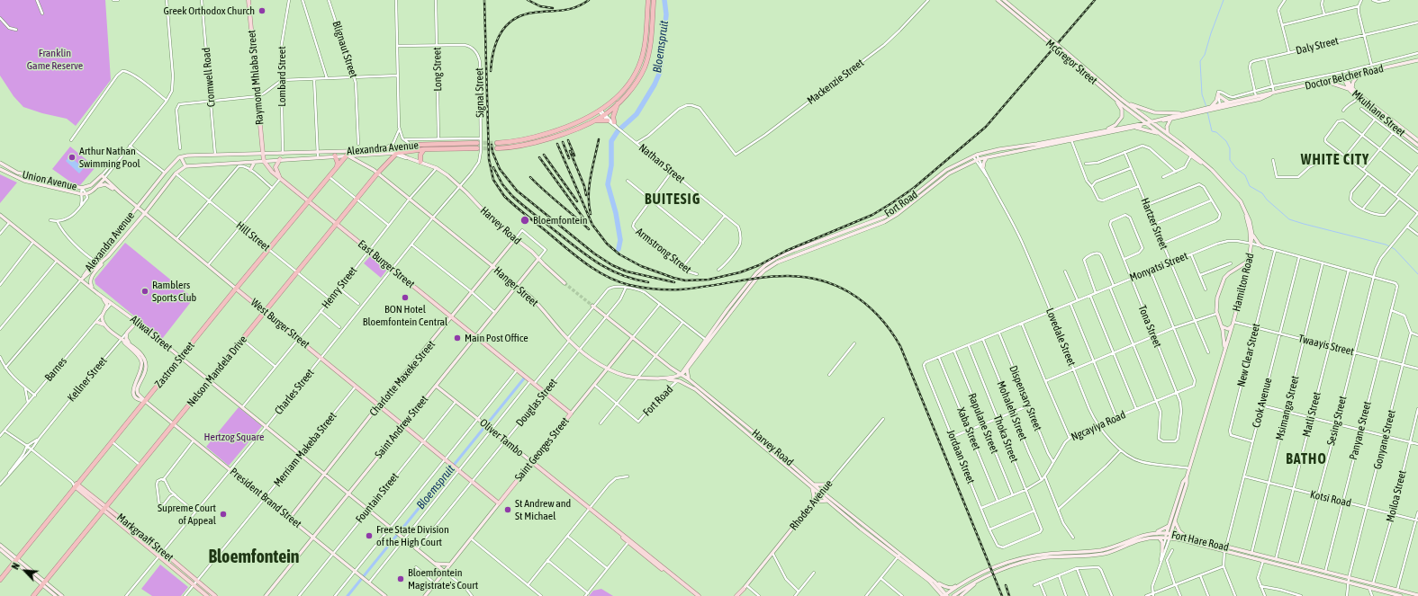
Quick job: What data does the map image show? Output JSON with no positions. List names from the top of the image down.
{
  "streets": {
    "highway": ["Alexandra Avenue", "Zastron Street", "Nelson Mandela Drive"],
    "main road": [
      "McGregor Street",
      "Raymond Mhlaba Street",
      "Doctor Belcher Road",
      "Mkuhlane Street",
      "Union Avenue",
      "Fort Road",
      "Harvey Road",
      "East Burger Street",
      "Hamilton Road",
      "Hanger Street",
      "West Burger Street",
      "Aliwal Street",
      "Charlotte Maxeke Street",
      "Kellner Street",
      "Saint Andrew Street",
      "Oliver Tambo",
      "Saint Georges Street",
      "President Brand Street",
      "Rhodes Avenue",
      "Markgraaff Street",
      "Fort Hare Road"
    ],
    "street": [
      "Daly Street",
      "Blignaut Street",
      "Long Street",
      "Lombard Street",
      "Cromwell Road",
      "Mackenzie Street",
      "Signal Street",
      "Nathan Street",
      "Hartzer Street",
      "Hill Street",
      "Armstrong Street",
      "Monyatsi Street",
      "Henry Street",
      "Tona Street",
      "Lovedale Street",
      "Twaayis Street",
      "New Clear Street",
      "Barnes",
      "Charles Street",
      "Dispensary Street",
      "Douglas Street",
      "Cook Avenue",
      "Msimanga Street",
      "Mohalehi Street",
      "Matli Street",
      "Sesing Street",
      "Rapulane Street",
      "Ngcayiya Road",
      "Xaba Street",
      "Panyane Street",
      "Thoka Street",
      "Gonyane Street",
      "Merriam Makeba Street",
      "Jordaan Street",
      "Moiloa Street",
      "Fountain Street",
      "Kotsi Road"
    ]
  },
  "crossings": [
    ["Daly Street", "Doctor Belcher Road"],
    ["McGregor Street", "Doctor Belcher Road"],
    ["McGregor Street", "Fort Road"],
    ["McGregor Street", "Hamilton Road"],
    ["Long Street", "Signal Street"],
    ["Lombard Street", "Alexandra Avenue"],
    ["Cromwell Road", "Alexandra Avenue"],
    ["Raymond Mhlaba Street", "Alexandra Avenue"],
    ["Doctor Belcher Road", "Mkuhlane Street"],
    ["Doctor Belcher Road", "Fort Road"],
    ["Doctor Belcher Road", "Hamilton Road"],
    ["Mackenzie Street", "Nathan Street"],
    ["Signal Street", "Harvey Road"],
    ["Signal Street", "Charles Street"],
    ["Alexandra Avenue", "Harvey Road"],
    ["Alexandra Avenue", "Hill Street"],
    ["Alexandra Avenue", "East Burger Street"],
    ["Alexandra Avenue", "Hanger Street"],
    ["Alexandra Avenue", "West Burger Street"],
    ["Alexandra Avenue", "Aliwal Street"],
    ["Alexandra Avenue", "Zastron Street"],
    ["Alexandra Avenue", "Nelson Mandela Drive"],
    ["Nathan Street", "Armstrong Street"],
    ["Union Avenue", "West Burger Street"],
    ["Fort Road", "Harvey Road"],
    ["Fort Road", "Hamilton Road"],
    ["Fort Road", "Hanger Street"],
    ["Fort Road", "Lovedale Street"],
    ["Hartzer Street", "Monyatsi Street"],
    ["Harvey Road", "Hanger Street"],
    ["Harvey Road", "Henry Street"],
    ["Harvey Road", "Nelson Mandela Drive"],
    ["Harvey Road", "Charlotte Maxeke Street"],
    ["Harvey Road", "Charles Street"],
    ["Harvey Road", "Douglas Street"],
    ["Harvey Road", "Saint Andrew Street"],
    ["Harvey Road", "Saint Georges Street"],
    ["Harvey Road", "Rhodes Avenue"],
    ["Harvey Road", "Fort Hare Road"],
    ["Hill Street", "Henry Street"],
    ["Hill Street", "Zastron Street"],
    ["Hill Street", "Nelson Mandela Drive"],
    ["East Burger Street", "Henry Street"],
    ["East Burger Street", "Zastron Street"],
    ["East Burger Street", "Nelson Mandela Drive"],
    ["East Burger Street", "Charlotte Maxeke Street"],
    ["East Burger Street", "Charles Street"],
    ["East Burger Street", "Douglas Street"],
    ["East Burger Street", "Saint Andrew Street"],
    ["East Burger Street", "Saint Georges Street"],
    ["Monyatsi Street", "Hamilton Road"],
    ["Monyatsi Street", "Tona Street"],
    ["Monyatsi Street", "Lovedale Street"],
    ["Monyatsi Street", "New Clear Street"],
    ["Monyatsi Street", "Dispensary Street"],
    ["Monyatsi Street", "Cook Avenue"],
    ["Monyatsi Street", "Msimanga Street"],
    ["Monyatsi Street", "Mohalehi Street"],
    ["Monyatsi Street", "Matli Street"],
    ["Monyatsi Street", "Sesing Street"],
    ["Monyatsi Street", "Rapulane Street"],
    ["Monyatsi Street", "Xaba Street"],
    ["Monyatsi Street", "Panyane Street"],
    ["Monyatsi Street", "Thoka Street"],
    ["Monyatsi Street", "Jordaan Street"],
    ["Hamilton Road", "Lovedale Street"],
    ["Hamilton Road", "Twaayis Street"],
    ["Hamilton Road", "Fort Hare Road"],
    ["Hanger Street", "Henry Street"],
    ["Hanger Street", "Zastron Street"],
    ["Hanger Street", "Nelson Mandela Drive"],
    ["Hanger Street", "Charlotte Maxeke Street"],
    ["Hanger Street", "Charles Street"],
    ["Hanger Street", "Douglas Street"],
    ["Hanger Street", "Saint Andrew Street"],
    ["Hanger Street", "Saint Georges Street"],
    ["Henry Street", "West Burger Street"],
    ["Henry Street", "Aliwal Street"],
    ["West Burger Street", "Zastron Street"],
    ["West Burger Street", "Nelson Mandela Drive"],
    ["West Burger Street", "Charlotte Maxeke Street"],
    ["West Burger Street", "Charles Street"],
    ["West Burger Street", "Douglas Street"],
    ["West Burger Street", "Saint Andrew Street"],
    ["West Burger Street", "Merriam Makeba Street"],
    ["West Burger Street", "Saint Georges Street"],
    ["West Burger Street", "Fountain Street"],
    ["Tona Street", "Ngcayiya Road"],
    ["Aliwal Street", "Zastron Street"],
    ["Aliwal Street", "Barnes"],
    ["Aliwal Street", "Nelson Mandela Drive"],
    ["Aliwal Street", "Charlotte Maxeke Street"],
    ["Aliwal Street", "Kellner Street"],
    ["Aliwal Street", "Charles Street"],
    ["Aliwal Street", "Douglas Street"],
    ["Aliwal Street", "Saint Andrew Street"],
    ["Aliwal Street", "Merriam Makeba Street"],
    ["Aliwal Street", "Saint Georges Street"],
    ["Aliwal Street", "Fountain Street"],
    ["Lovedale Street", "Ngcayiya Road"],
    ["Twaayis Street", "New Clear Street"],
    ["Twaayis Street", "Cook Avenue"],
    ["Twaayis Street", "Msimanga Street"],
    ["Twaayis Street", "Matli Street"],
    ["Twaayis Street", "Sesing Street"],
    ["Twaayis Street", "Panyane Street"],
    ["Twaayis Street", "Gonyane Street"],
    ["New Clear Street", "Cook Avenue"],
    ["Zastron Street", "President Brand Street"],
    ["Zastron Street", "Markgraaff Street"],
    ["Barnes", "Markgraaff Street"],
    ["Nelson Mandela Drive", "President Brand Street"],
    ["Nelson Mandela Drive", "Markgraaff Street"],
    ["Charlotte Maxeke Street", "President Brand Street"],
    ["Kellner Street", "President Brand Street"],
    ["Kellner Street", "Markgraaff Street"],
    ["Charles Street", "President Brand Street"],
    ["Charles Street", "Markgraaff Street"],
    ["Dispensary Street", "Ngcayiya Road"],
    ["Douglas Street", "Oliver Tambo"],
    ["Cook Avenue", "Kotsi Road"],
    ["Cook Avenue", "Fort Hare Road"],
    ["Msimanga Street", "Kotsi Road"],
    ["Msimanga Street", "Fort Hare Road"],
    ["Mohalehi Street", "Ngcayiya Road"],
    ["Matli Street", "Kotsi Road"],
    ["Matli Street", "Fort Hare Road"],
    ["Sesing Street", "Kotsi Road"],
    ["Sesing Street", "Fort Hare Road"],
    ["Rapulane Street", "Ngcayiya Road"],
    ["Ngcayiya Road", "Xaba Street"],
    ["Ngcayiya Road", "Thoka Street"],
    ["Ngcayiya Road", "Jordaan Street"],
    ["Saint Andrew Street", "Oliver Tambo"],
    ["Saint Andrew Street", "President Brand Street"],
    ["Panyane Street", "Kotsi Road"],
    ["Panyane Street", "Fort Hare Road"],
    ["Oliver Tambo", "Saint Georges Street"],
    ["Oliver Tambo", "Fountain Street"],
    ["Thoka Street", "Jordaan Street"],
    ["Gonyane Street", "Kotsi Road"],
    ["Gonyane Street", "Fort Hare Road"],
    ["Merriam Makeba Street", "President Brand Street"],
    ["Merriam Makeba Street", "Markgraaff Street"],
    ["Moiloa Street", "Kotsi Road"],
    ["Moiloa Street", "Fort Hare Road"],
    ["President Brand Street", "Fountain Street"]
  ],
  "districts": [
    "WHITE CITY",
    "BUITESIG",
    "BATHO",
    "Bloemfontein"
  ],
  "water": ["Bloemspruit"],
  "parks": ["Franklin Game Reserve", "Hertzog Square"],
  "places": [
    "Greek Orthodox Church",
    "Arthur Nathan Swimming Pool",
    "Bloemfontein",
    "Ramblers Sports Club",
    "BON Hotel Bloemfontein Central",
    "Main Post Office",
    "St Andrew and St Michael",
    "Supreme Court of Appeal",
    "Free State Division of the High Court",
    "Bloemfontein Magistrate's Court"
  ],
  "north": "top left"
}
